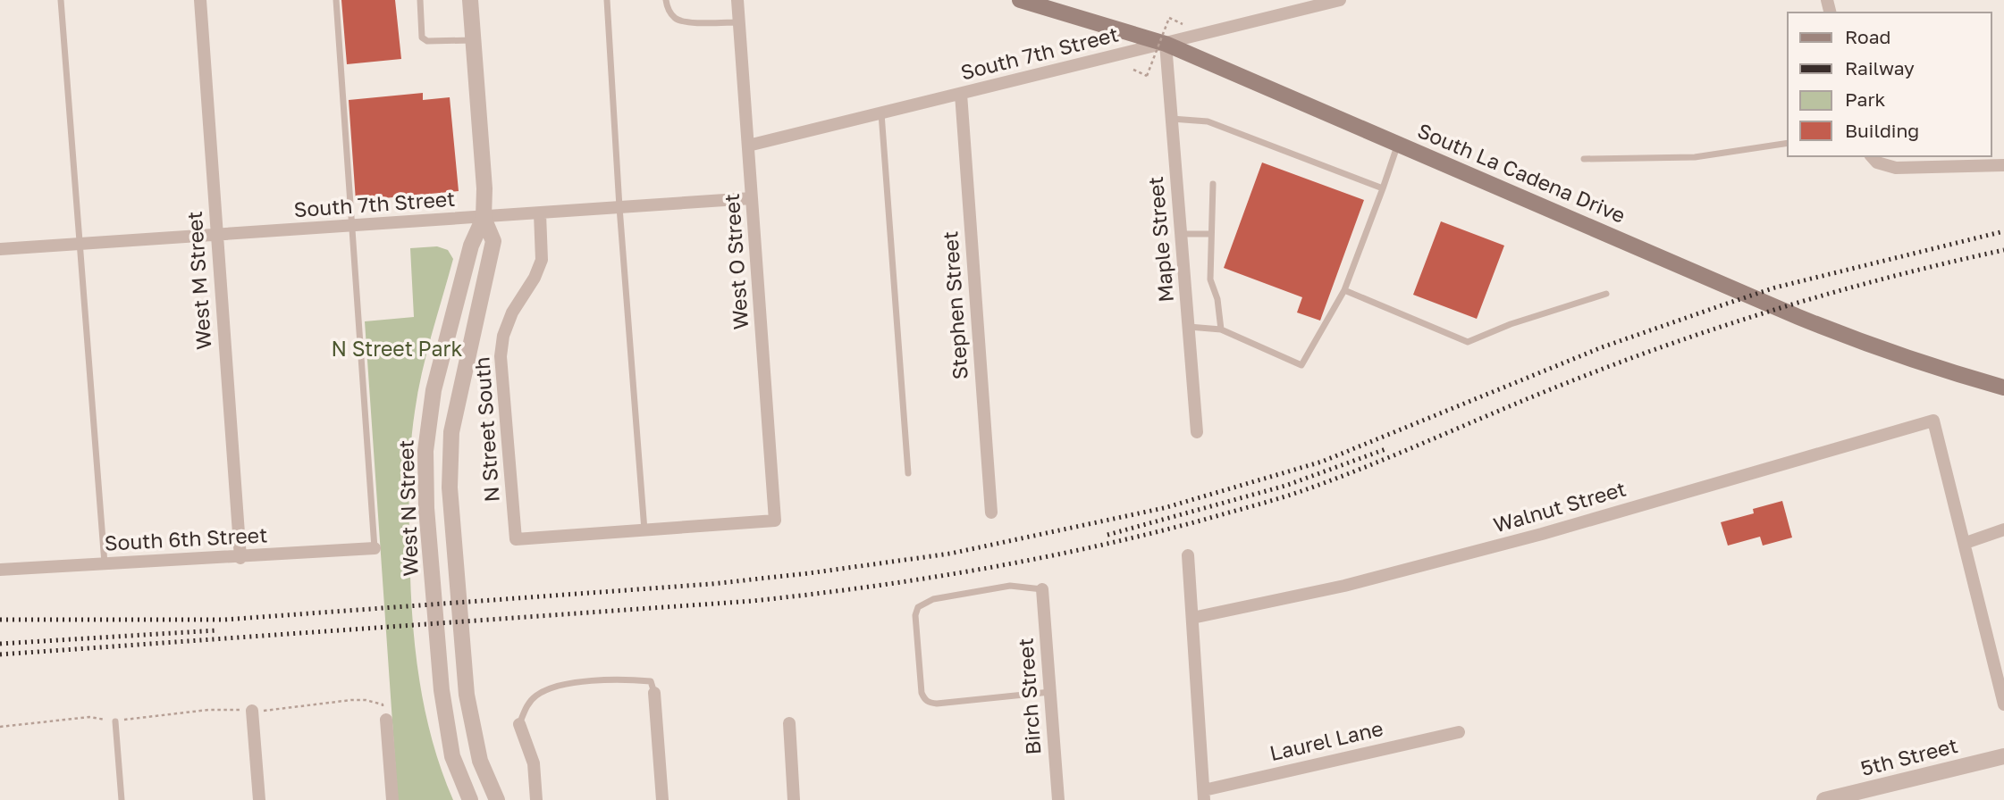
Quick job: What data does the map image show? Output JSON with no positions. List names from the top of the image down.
{
  "streets": {
    "main road": ["South La Cadena Drive"],
    "street": [
      "South 7th Street",
      "Maple Street",
      "West O Street",
      "West M Street",
      "Stephen Street",
      "N Street South",
      "Walnut Street",
      "West N Street",
      "South 6th Street",
      "Birch Street",
      "Laurel Lane",
      "5th Street"
    ]
  },
  "crossings": [
    ["South 7th Street", "South La Cadena Drive"],
    ["South 7th Street", "Maple Street"],
    ["South 7th Street", "West O Street"],
    ["South 7th Street", "West M Street"],
    ["South 7th Street", "Stephen Street"],
    ["South 7th Street", "N Street South"],
    ["South 7th Street", "West N Street"],
    ["South La Cadena Drive", "Maple Street"],
    ["West O Street", "N Street South"],
    ["West M Street", "South 6th Street"]
  ],
  "parks": ["N Street Park"],
  "legend": [
    "Road",
    "Railway",
    "Park",
    "Building"
  ]
}
